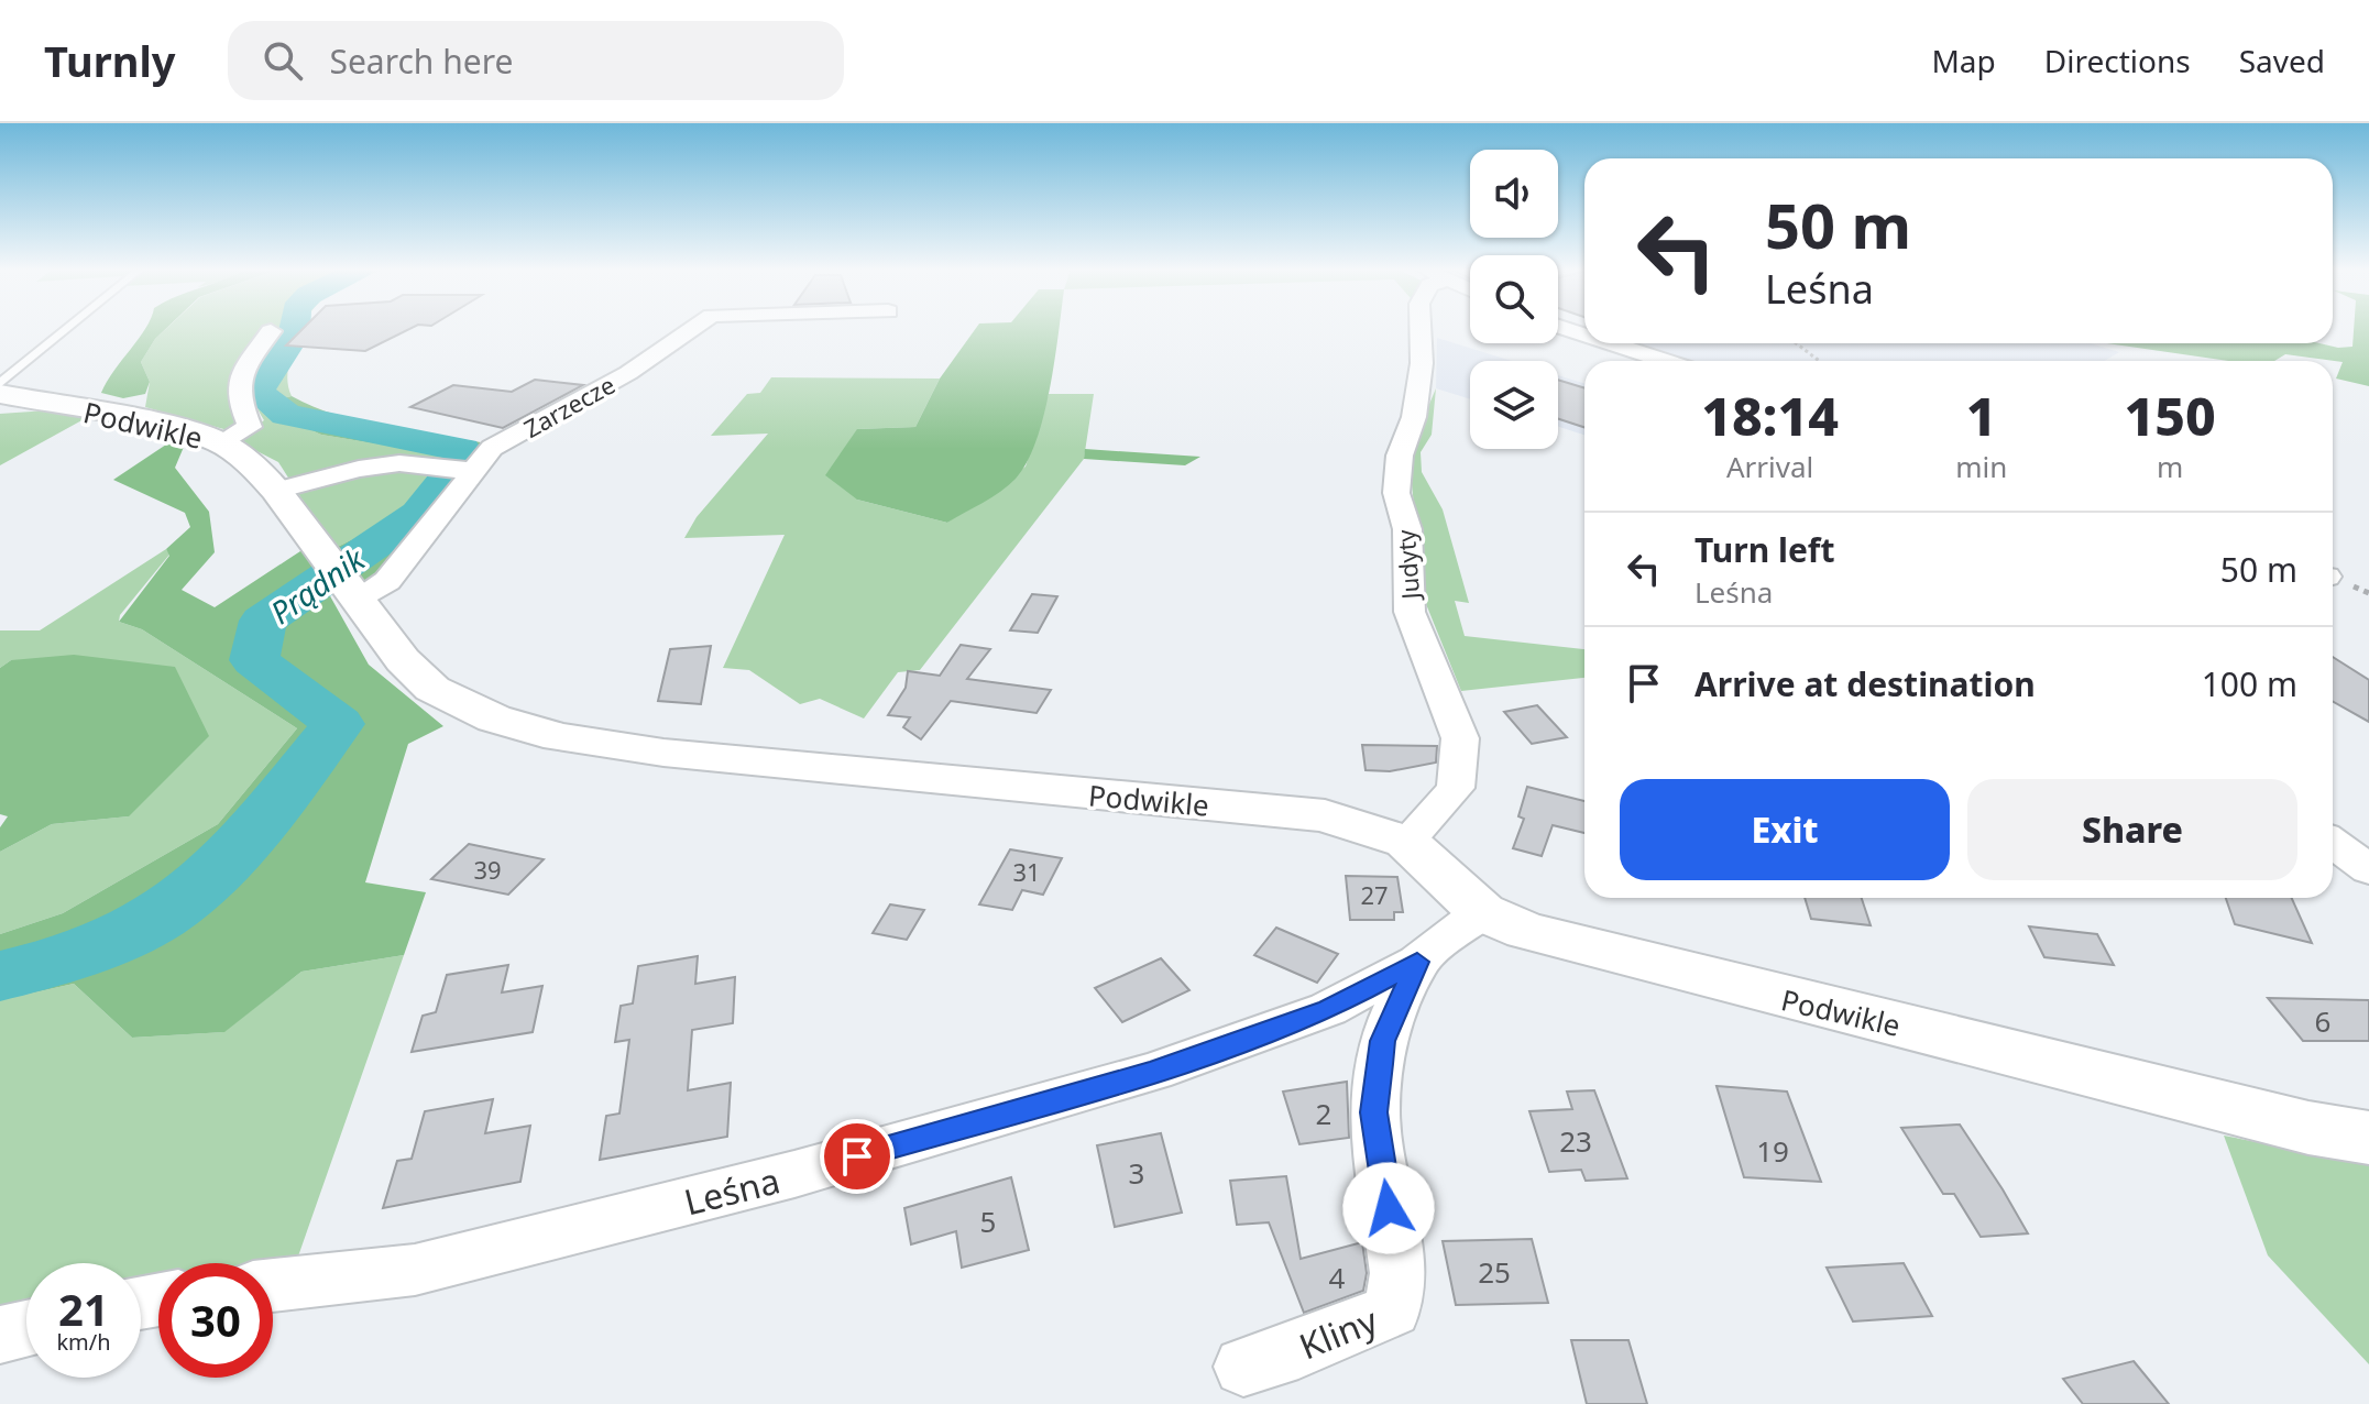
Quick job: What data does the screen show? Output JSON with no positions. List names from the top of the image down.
{
  "streets": {
    "street": [
      "Zarzecze",
      "Podwikle",
      "Judyty",
      "Leśna",
      "Kliny"
    ]
  },
  "crossings": [
    ["Zarzecze", "Podwikle"],
    ["Podwikle", "Judyty"],
    ["Podwikle", "Leśna"],
    ["Leśna", "Kliny"]
  ],
  "water": ["Prądnik"],
  "house_numbers": [
    "39",
    "31",
    "27",
    "6",
    "2",
    "23",
    "19",
    "3",
    "5",
    "25",
    "4"
  ],
  "page": {
    "header": "Turnly",
    "search": "Search here",
    "nav": ["Map", "Directions", "Saved"],
    "turn": ["50 m", "Leśna"],
    "eta": [
      "18:14",
      "Arrival",
      "1",
      "min",
      "150",
      "m"
    ],
    "list": [
      {
        "name": "Turn left",
        "note": "Leśna",
        "value": "50 m"
      },
      {
        "name": "Arrive at destination",
        "value": "100 m"
      }
    ],
    "buttons": ["Exit", "Share"],
    "speed": "21 km/h",
    "limit": "30"
  }
}
